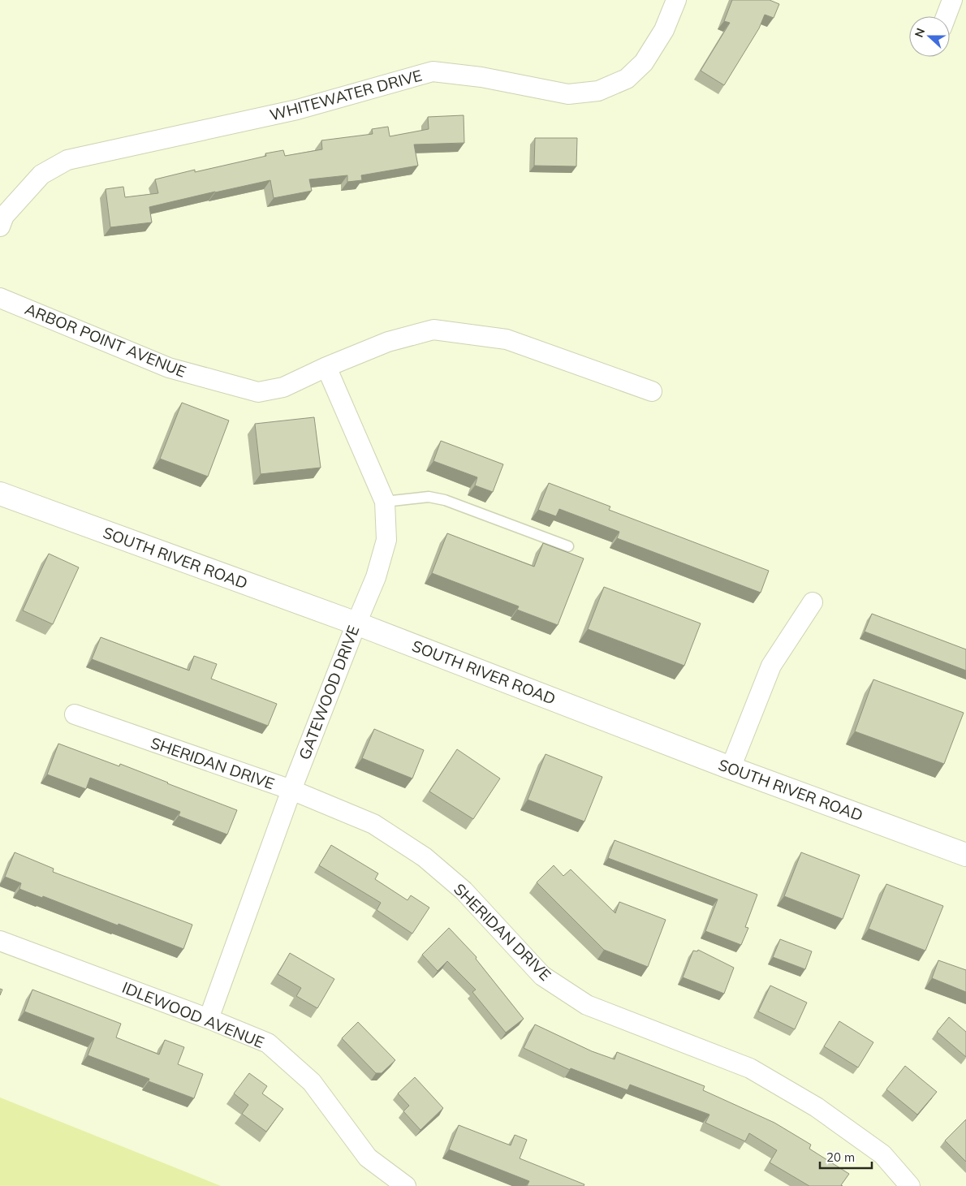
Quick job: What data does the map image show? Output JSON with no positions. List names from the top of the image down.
{
  "streets": {
    "street": [
      "WHITEWATER DRIVE",
      "ARBOR POINT AVENUE",
      "SOUTH RIVER ROAD",
      "GATEWOOD DRIVE",
      "SHERIDAN DRIVE",
      "IDLEWOOD AVENUE"
    ]
  },
  "crossings": [
    ["ARBOR POINT AVENUE", "GATEWOOD DRIVE"],
    ["SOUTH RIVER ROAD", "GATEWOOD DRIVE"],
    ["GATEWOOD DRIVE", "SHERIDAN DRIVE"],
    ["GATEWOOD DRIVE", "IDLEWOOD AVENUE"]
  ],
  "scale_bar": "20 m",
  "north": "left"
}
